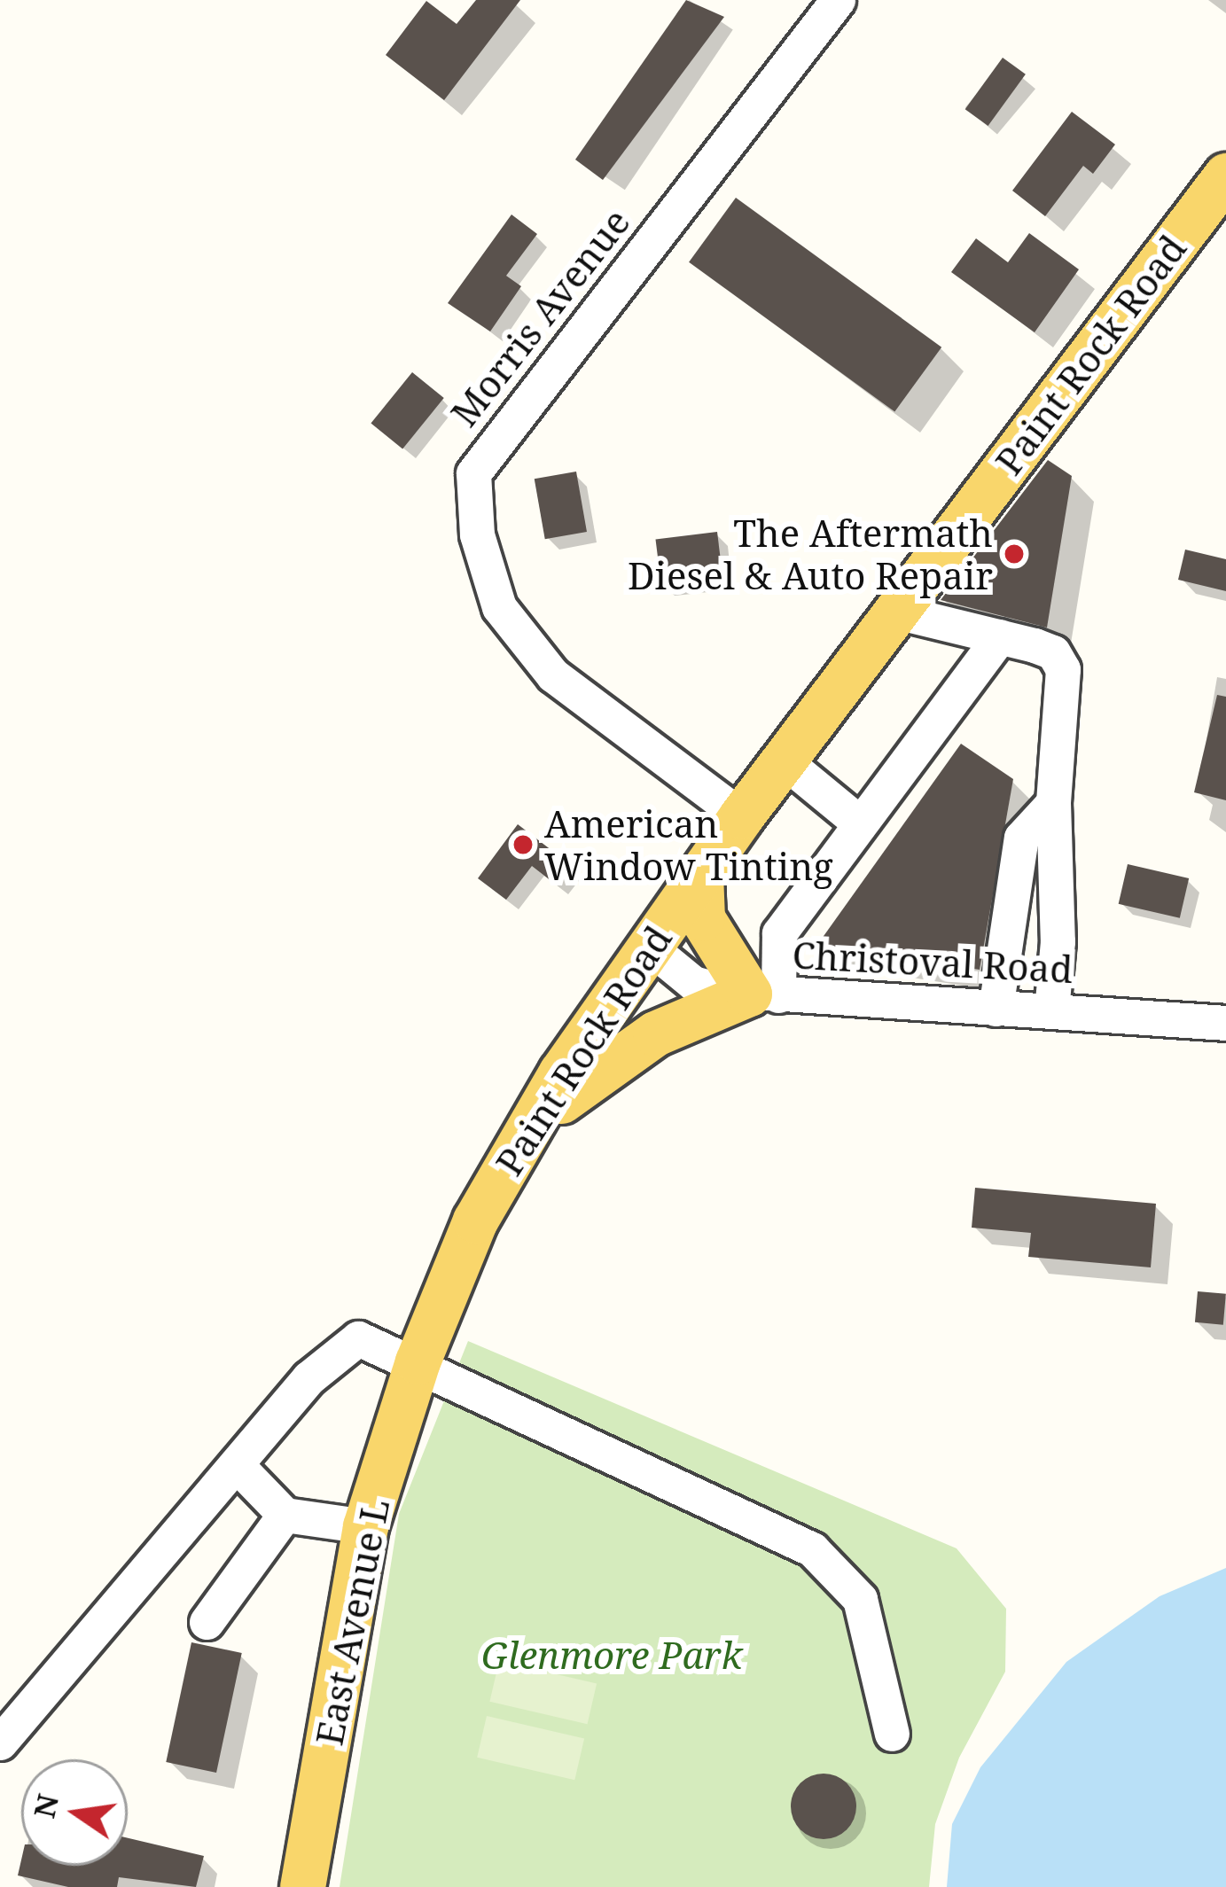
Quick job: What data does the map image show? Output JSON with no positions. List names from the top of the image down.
{
  "streets": {
    "main road": ["Paint Rock Road", "East Avenue L"],
    "street": ["Morris Avenue", "Christoval Road"]
  },
  "crossings": [
    ["Morris Avenue", "Paint Rock Road"],
    ["Paint Rock Road", "Christoval Road"],
    ["Paint Rock Road", "East Avenue L"]
  ],
  "parks": ["Glenmore Park"],
  "places": ["The Aftermath Diesel & Auto Repair", "American Window Tinting"],
  "north": "left"
}
